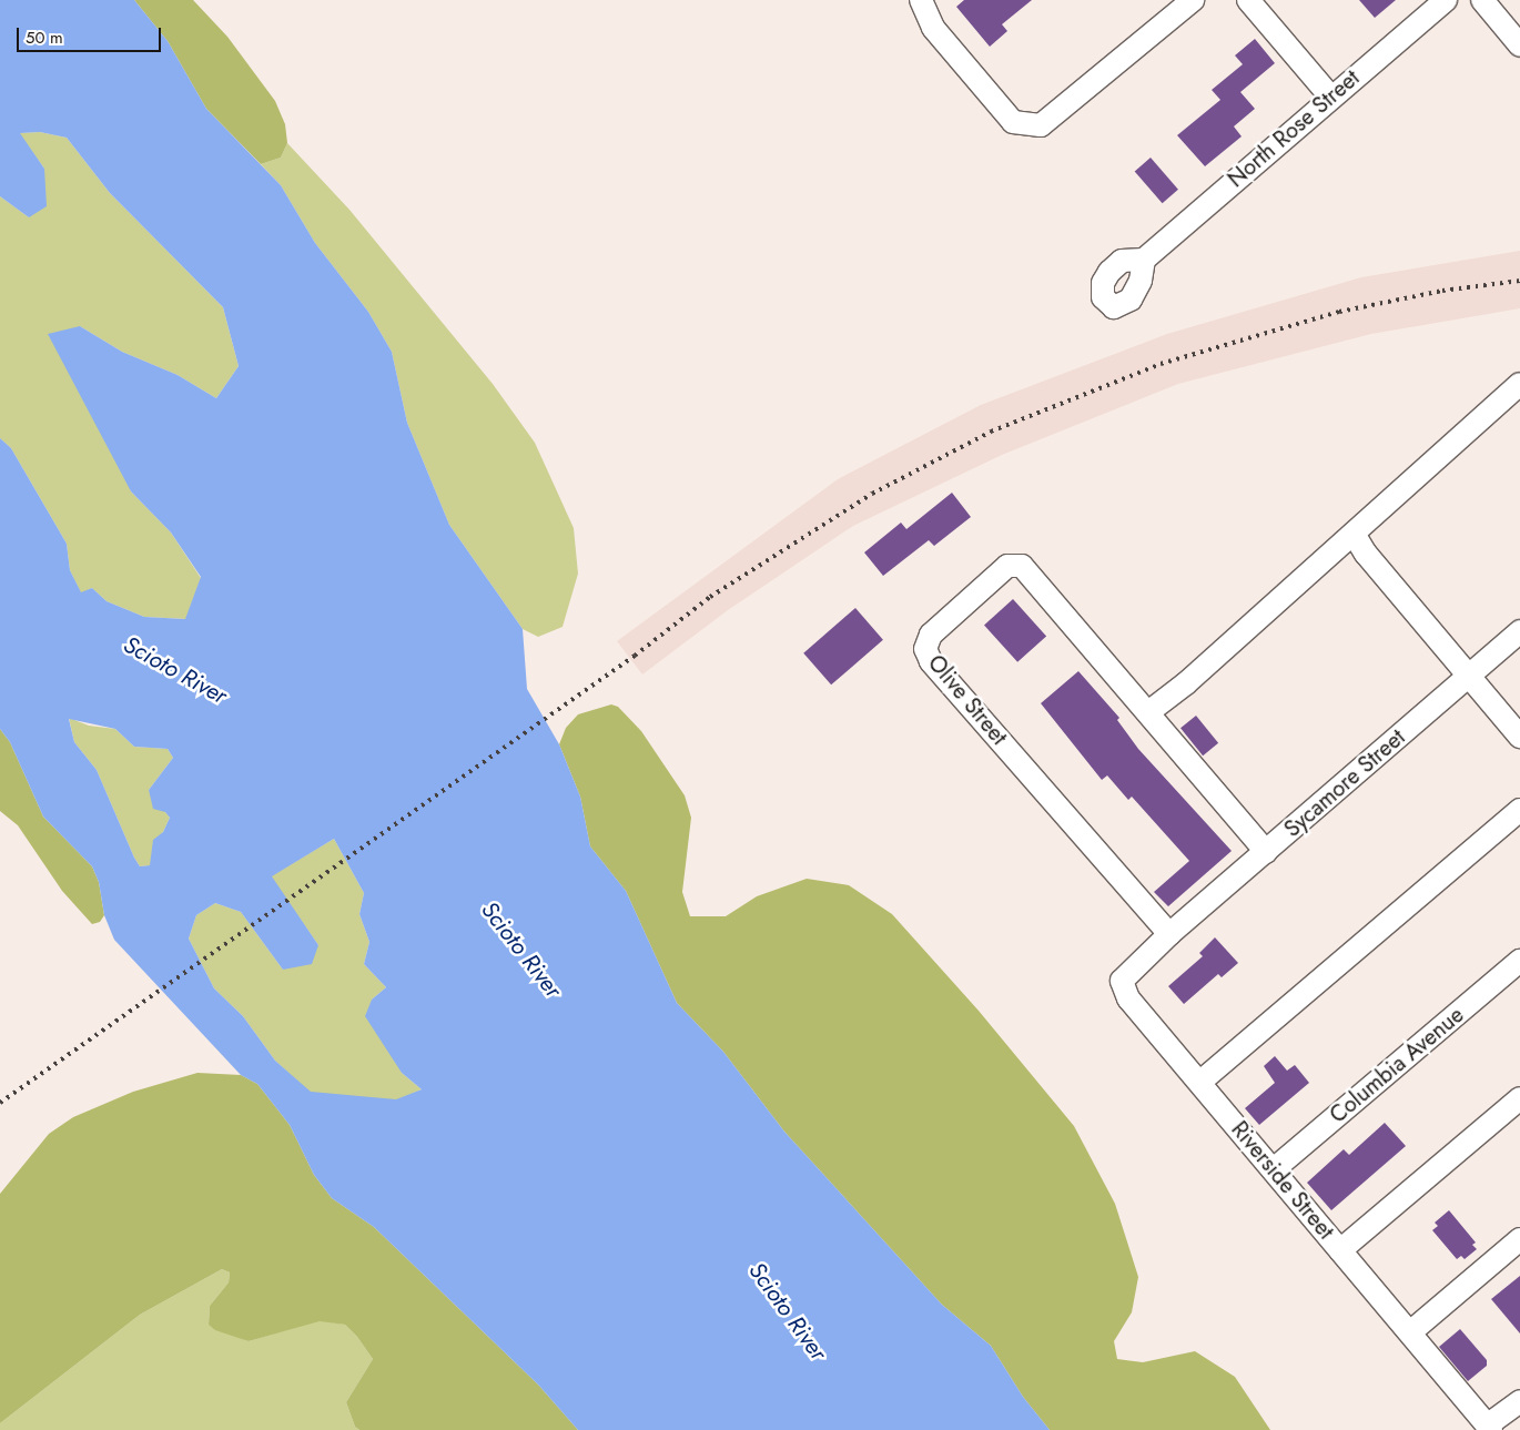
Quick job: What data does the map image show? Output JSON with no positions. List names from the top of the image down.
{
  "streets": {
    "street": [
      "North Rose Street",
      "Olive Street",
      "Sycamore Street",
      "Columbia Avenue",
      "Riverside Street"
    ]
  },
  "crossings": [
    ["Olive Street", "Sycamore Street"],
    ["Olive Street", "Riverside Street"],
    ["Sycamore Street", "Riverside Street"],
    ["Columbia Avenue", "Riverside Street"]
  ],
  "water": ["Scioto River"],
  "scale_bar": "50 m"
}
